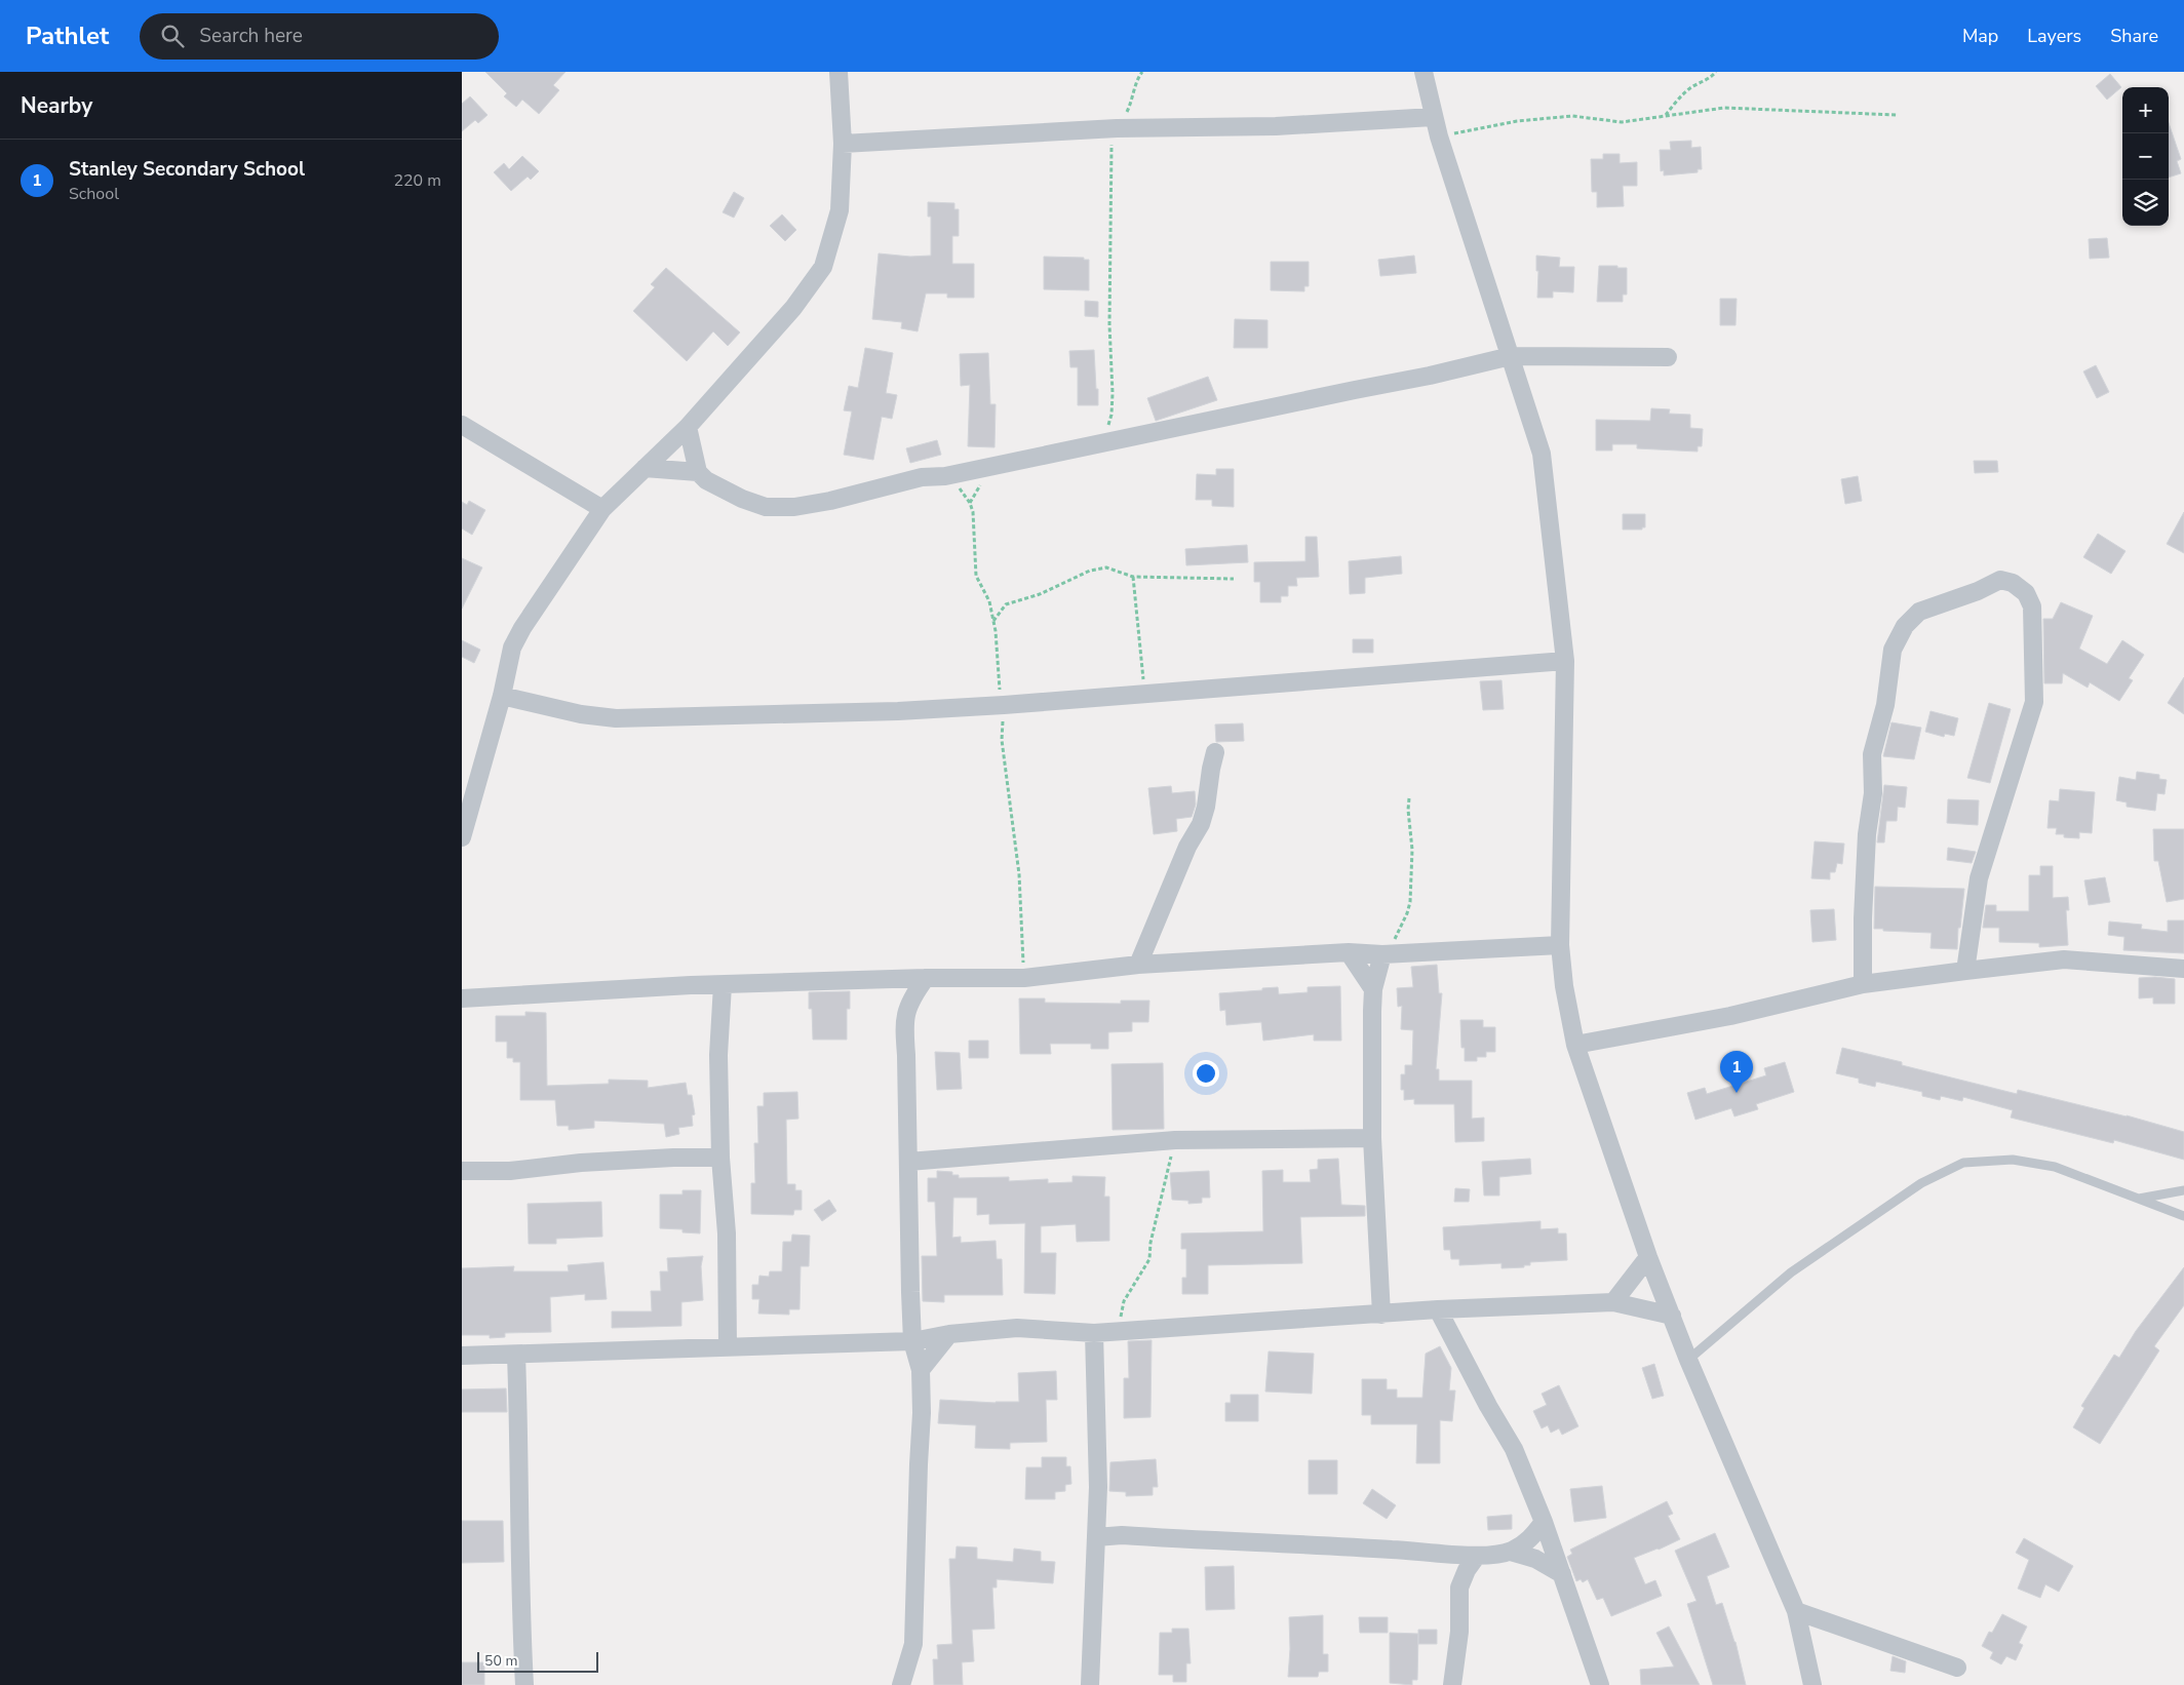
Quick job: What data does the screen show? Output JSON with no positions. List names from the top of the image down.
{
  "scale_bar": "50 m",
  "page": {
    "header": "Pathlet",
    "search": "Search here",
    "nav": ["Map", "Layers", "Share"],
    "heading": "Nearby",
    "map_buttons": ["+", "−"],
    "list": [
      {
        "mark": "1",
        "name": "Stanley Secondary School",
        "note": "School",
        "value": "220 m"
      }
    ],
    "pins": "1",
    "scale": "50 m"
  }
}
